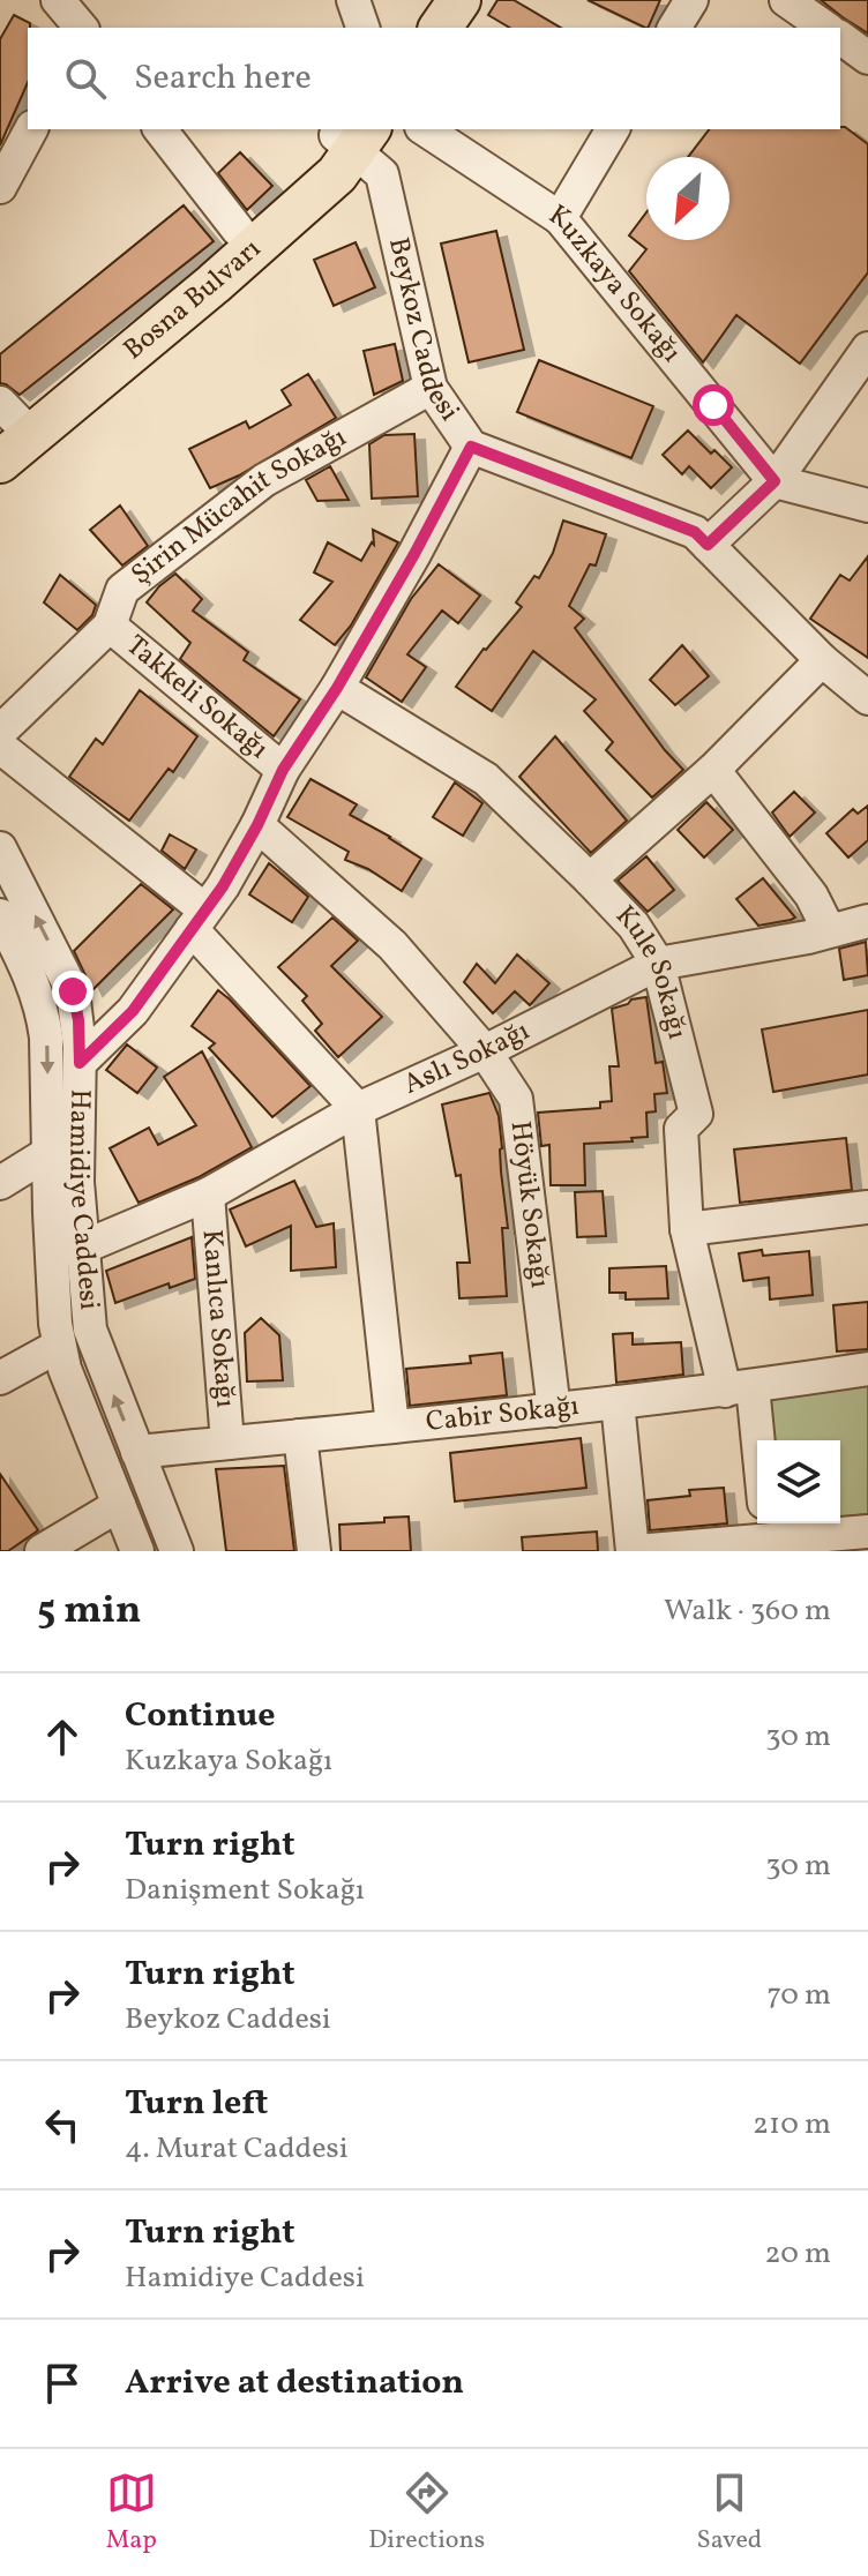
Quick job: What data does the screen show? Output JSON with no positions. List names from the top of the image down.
{
  "streets": {
    "main road": ["Bosna Bulvarı"],
    "street": [
      "Kuzkaya Sokağı",
      "Beykoz Caddesi",
      "Şirin Mücahit Sokağı",
      "Takkeli Sokağı",
      "Kule Sokağı",
      "Aslı Sokağı",
      "Hamidiye Caddesi",
      "Höyük Sokağı",
      "Kanlıca Sokağı",
      "Cabir Sokağı"
    ]
  },
  "crossings": [
    ["Bosna Bulvarı", "Beykoz Caddesi"],
    ["Beykoz Caddesi", "Şirin Mücahit Sokağı"],
    ["Şirin Mücahit Sokağı", "Takkeli Sokağı"],
    ["Kule Sokağı", "Aslı Sokağı"],
    ["Kule Sokağı", "Cabir Sokağı"],
    ["Aslı Sokağı", "Hamidiye Caddesi"],
    ["Aslı Sokağı", "Höyük Sokağı"],
    ["Aslı Sokağı", "Kanlıca Sokağı"],
    ["Hamidiye Caddesi", "Cabir Sokağı"],
    ["Höyük Sokağı", "Cabir Sokağı"],
    ["Kanlıca Sokağı", "Cabir Sokağı"]
  ],
  "north": "bottom left",
  "page": {
    "search": "Search here",
    "heading": ["5 min", "Walk · 360 m"],
    "list": [
      ["Continue", "Kuzkaya Sokağı", "30 m"],
      ["Turn right", "Danişment Sokağı", "30 m"],
      ["Turn right", "Beykoz Caddesi", "70 m"],
      ["Turn left", "4. Murat Caddesi", "210 m"],
      ["Turn right", "Hamidiye Caddesi", "20 m"],
      "Arrive at destination"
    ],
    "nav": ["Map", "Directions", "Saved"]
  }
}
